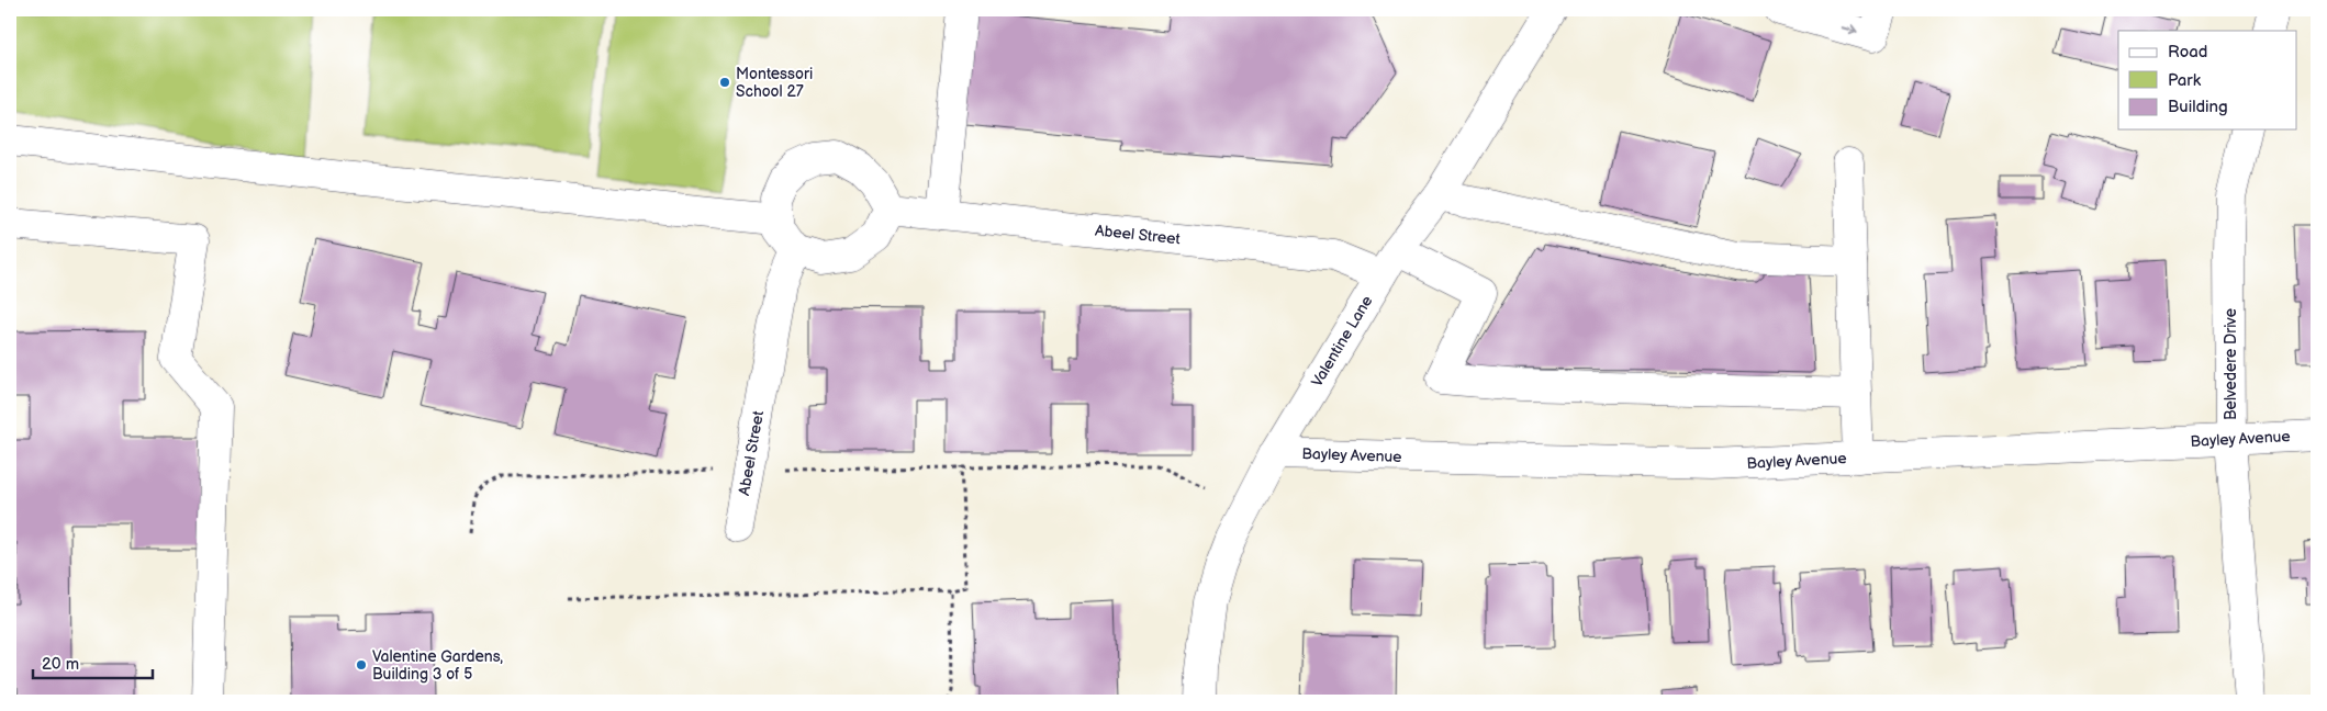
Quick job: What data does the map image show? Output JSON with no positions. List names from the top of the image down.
{
  "streets": {
    "street": [
      "Abeel Street",
      "Valentine Lane",
      "Belvedere Drive",
      "Bayley Avenue"
    ]
  },
  "crossings": [
    ["Abeel Street", "Valentine Lane"],
    ["Valentine Lane", "Bayley Avenue"],
    ["Belvedere Drive", "Bayley Avenue"]
  ],
  "places": ["Montessori School 27", "Valentine Gardens, Building 3 of 5"],
  "legend": ["Road", "Park", "Building"],
  "scale_bar": "20 m"
}
